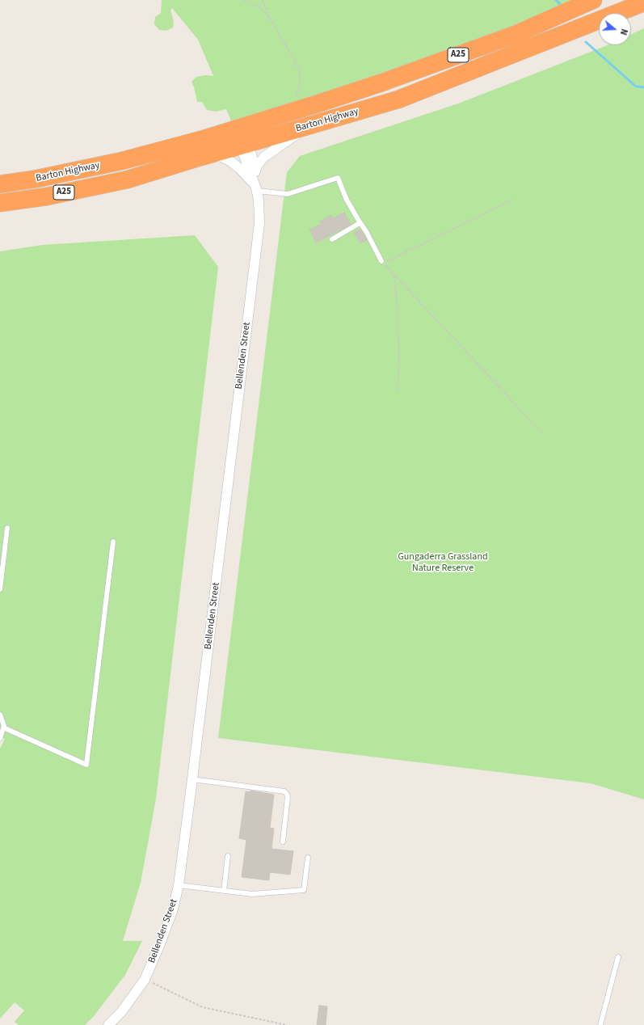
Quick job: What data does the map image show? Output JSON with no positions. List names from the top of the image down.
{
  "streets": {
    "highway": ["A25", "Barton Highway"],
    "street": ["Bellenden Street"]
  },
  "crossings": [
    ["Barton Highway", "Bellenden Street"]
  ],
  "parks": ["Gungaderra Grassland Nature Reserve"],
  "north": "right"
}
